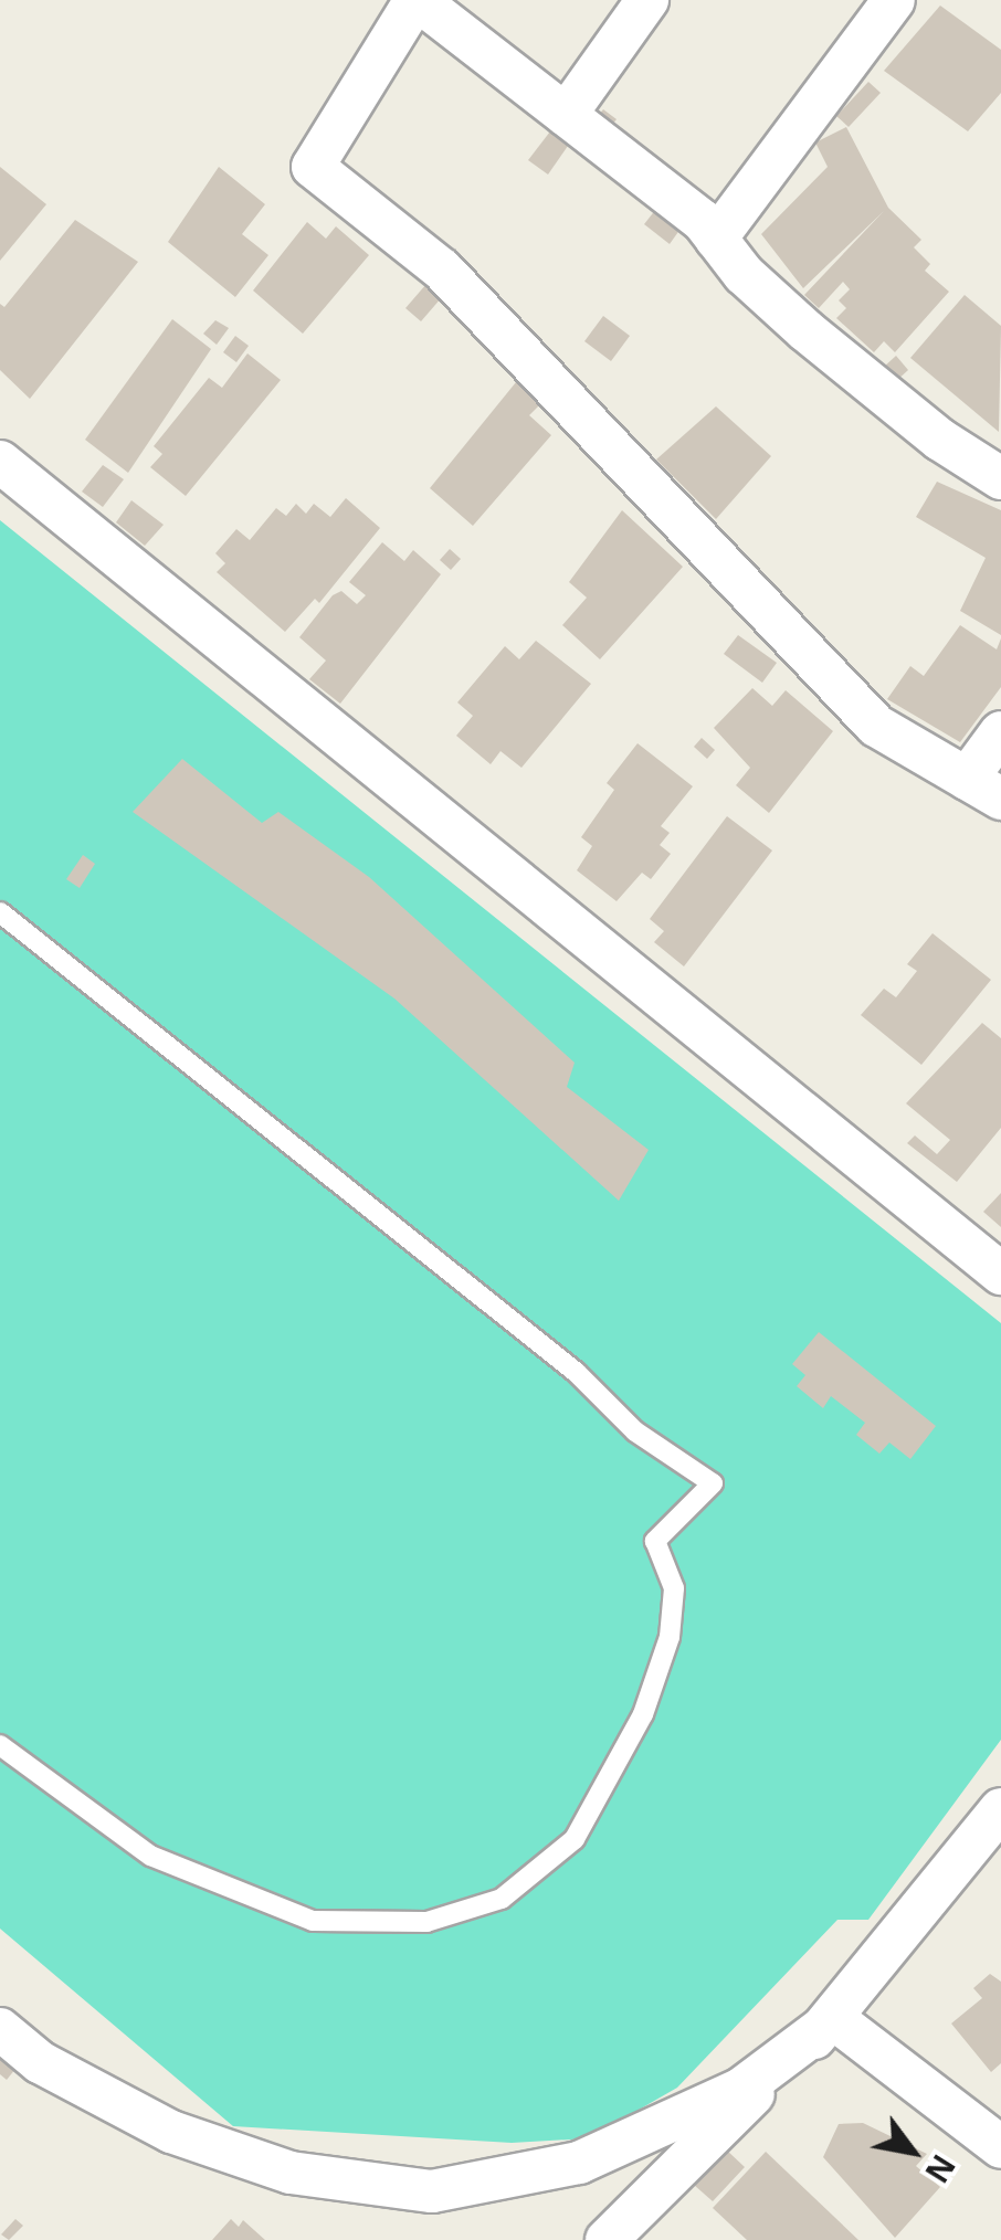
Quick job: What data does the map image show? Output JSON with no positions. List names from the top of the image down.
{
  "north": "bottom right"
}
